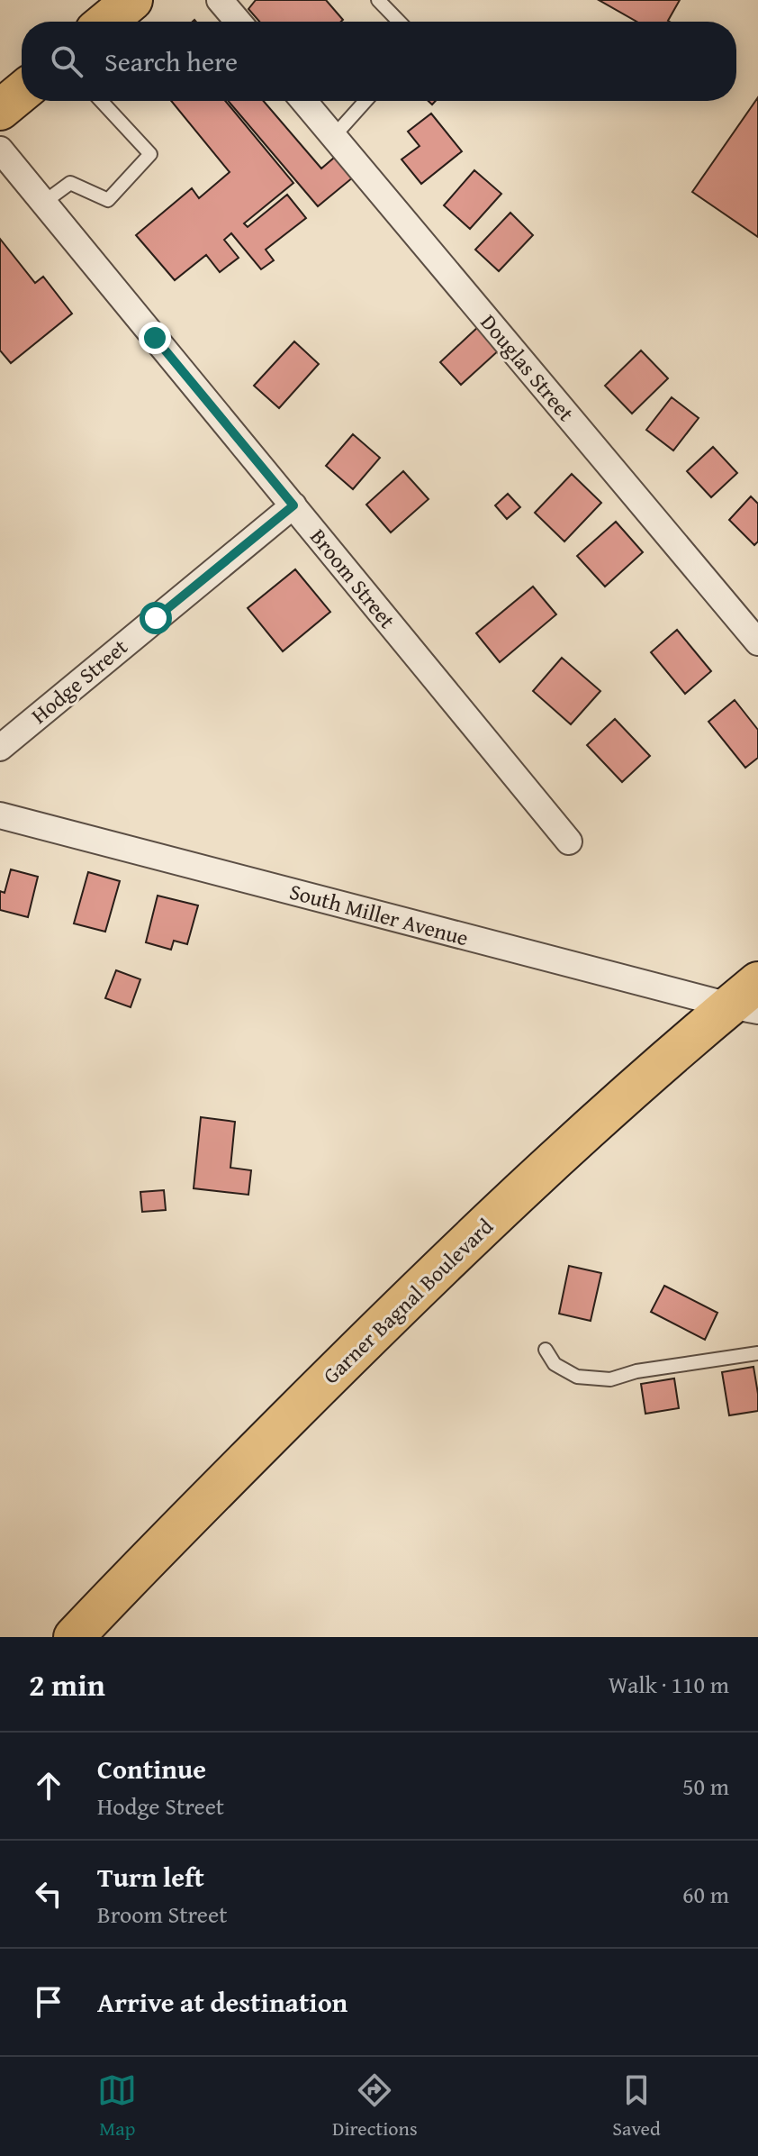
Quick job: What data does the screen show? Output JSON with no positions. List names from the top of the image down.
{
  "streets": {
    "main road": ["Garner Bagnal Boulevard"],
    "street": [
      "Douglas Street",
      "Broom Street",
      "Hodge Street",
      "South Miller Avenue"
    ]
  },
  "crossings": [
    ["Broom Street", "Hodge Street"],
    ["South Miller Avenue", "Garner Bagnal Boulevard"]
  ],
  "page": {
    "search": "Search here",
    "heading": ["2 min", "Walk · 110 m"],
    "list": [
      ["Continue", "Hodge Street", "50 m"],
      ["Turn left", "Broom Street", "60 m"],
      "Arrive at destination"
    ],
    "nav": ["Map", "Directions", "Saved"]
  }
}
